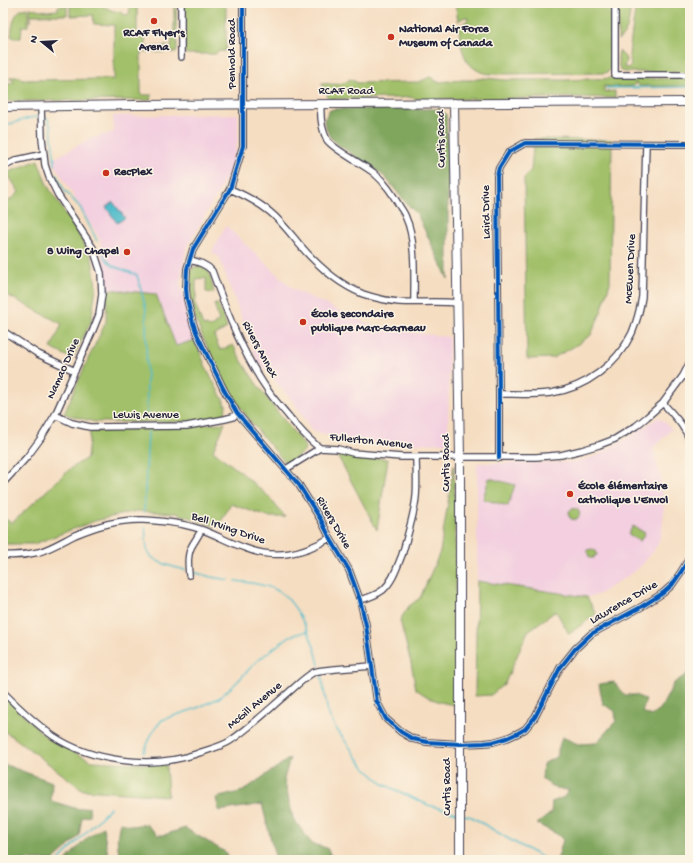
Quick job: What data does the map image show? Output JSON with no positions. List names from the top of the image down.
{
  "streets": {
    "main road": ["RCAF Road", "Curtis Road"],
    "street": [
      "Penhold Road",
      "Laird Drive",
      "McEwen Drive",
      "Rivers Annex",
      "Namao Drive",
      "Lewis Avenue",
      "Fullerton Avenue",
      "Rivers Drive",
      "Bell Irving Drive",
      "Lawrence Drive",
      "McGill Avenue"
    ]
  },
  "crossings": [
    ["Penhold Road", "RCAF Road"],
    ["Penhold Road", "Rivers Drive"],
    ["RCAF Road", "Curtis Road"],
    ["RCAF Road", "Namao Drive"],
    ["Curtis Road", "Fullerton Avenue"],
    ["Curtis Road", "Rivers Drive"],
    ["Curtis Road", "Lawrence Drive"],
    ["Laird Drive", "McEwen Drive"],
    ["Laird Drive", "Fullerton Avenue"],
    ["Rivers Annex", "Fullerton Avenue"],
    ["Rivers Annex", "Rivers Drive"],
    ["Namao Drive", "Lewis Avenue"],
    ["Lewis Avenue", "Rivers Drive"],
    ["Fullerton Avenue", "Rivers Drive"],
    ["Rivers Drive", "Bell Irving Drive"],
    ["Rivers Drive", "Lawrence Drive"],
    ["Rivers Drive", "McGill Avenue"]
  ],
  "places": [
    "RCAF Flyer's Arena",
    "National Air Force Museum of Canada",
    "RecPlex",
    "8 Wing Chapel",
    "École secondaire publique Marc-Garneau",
    "École élémentaire catholique L'Envol"
  ],
  "north": "left"
}
